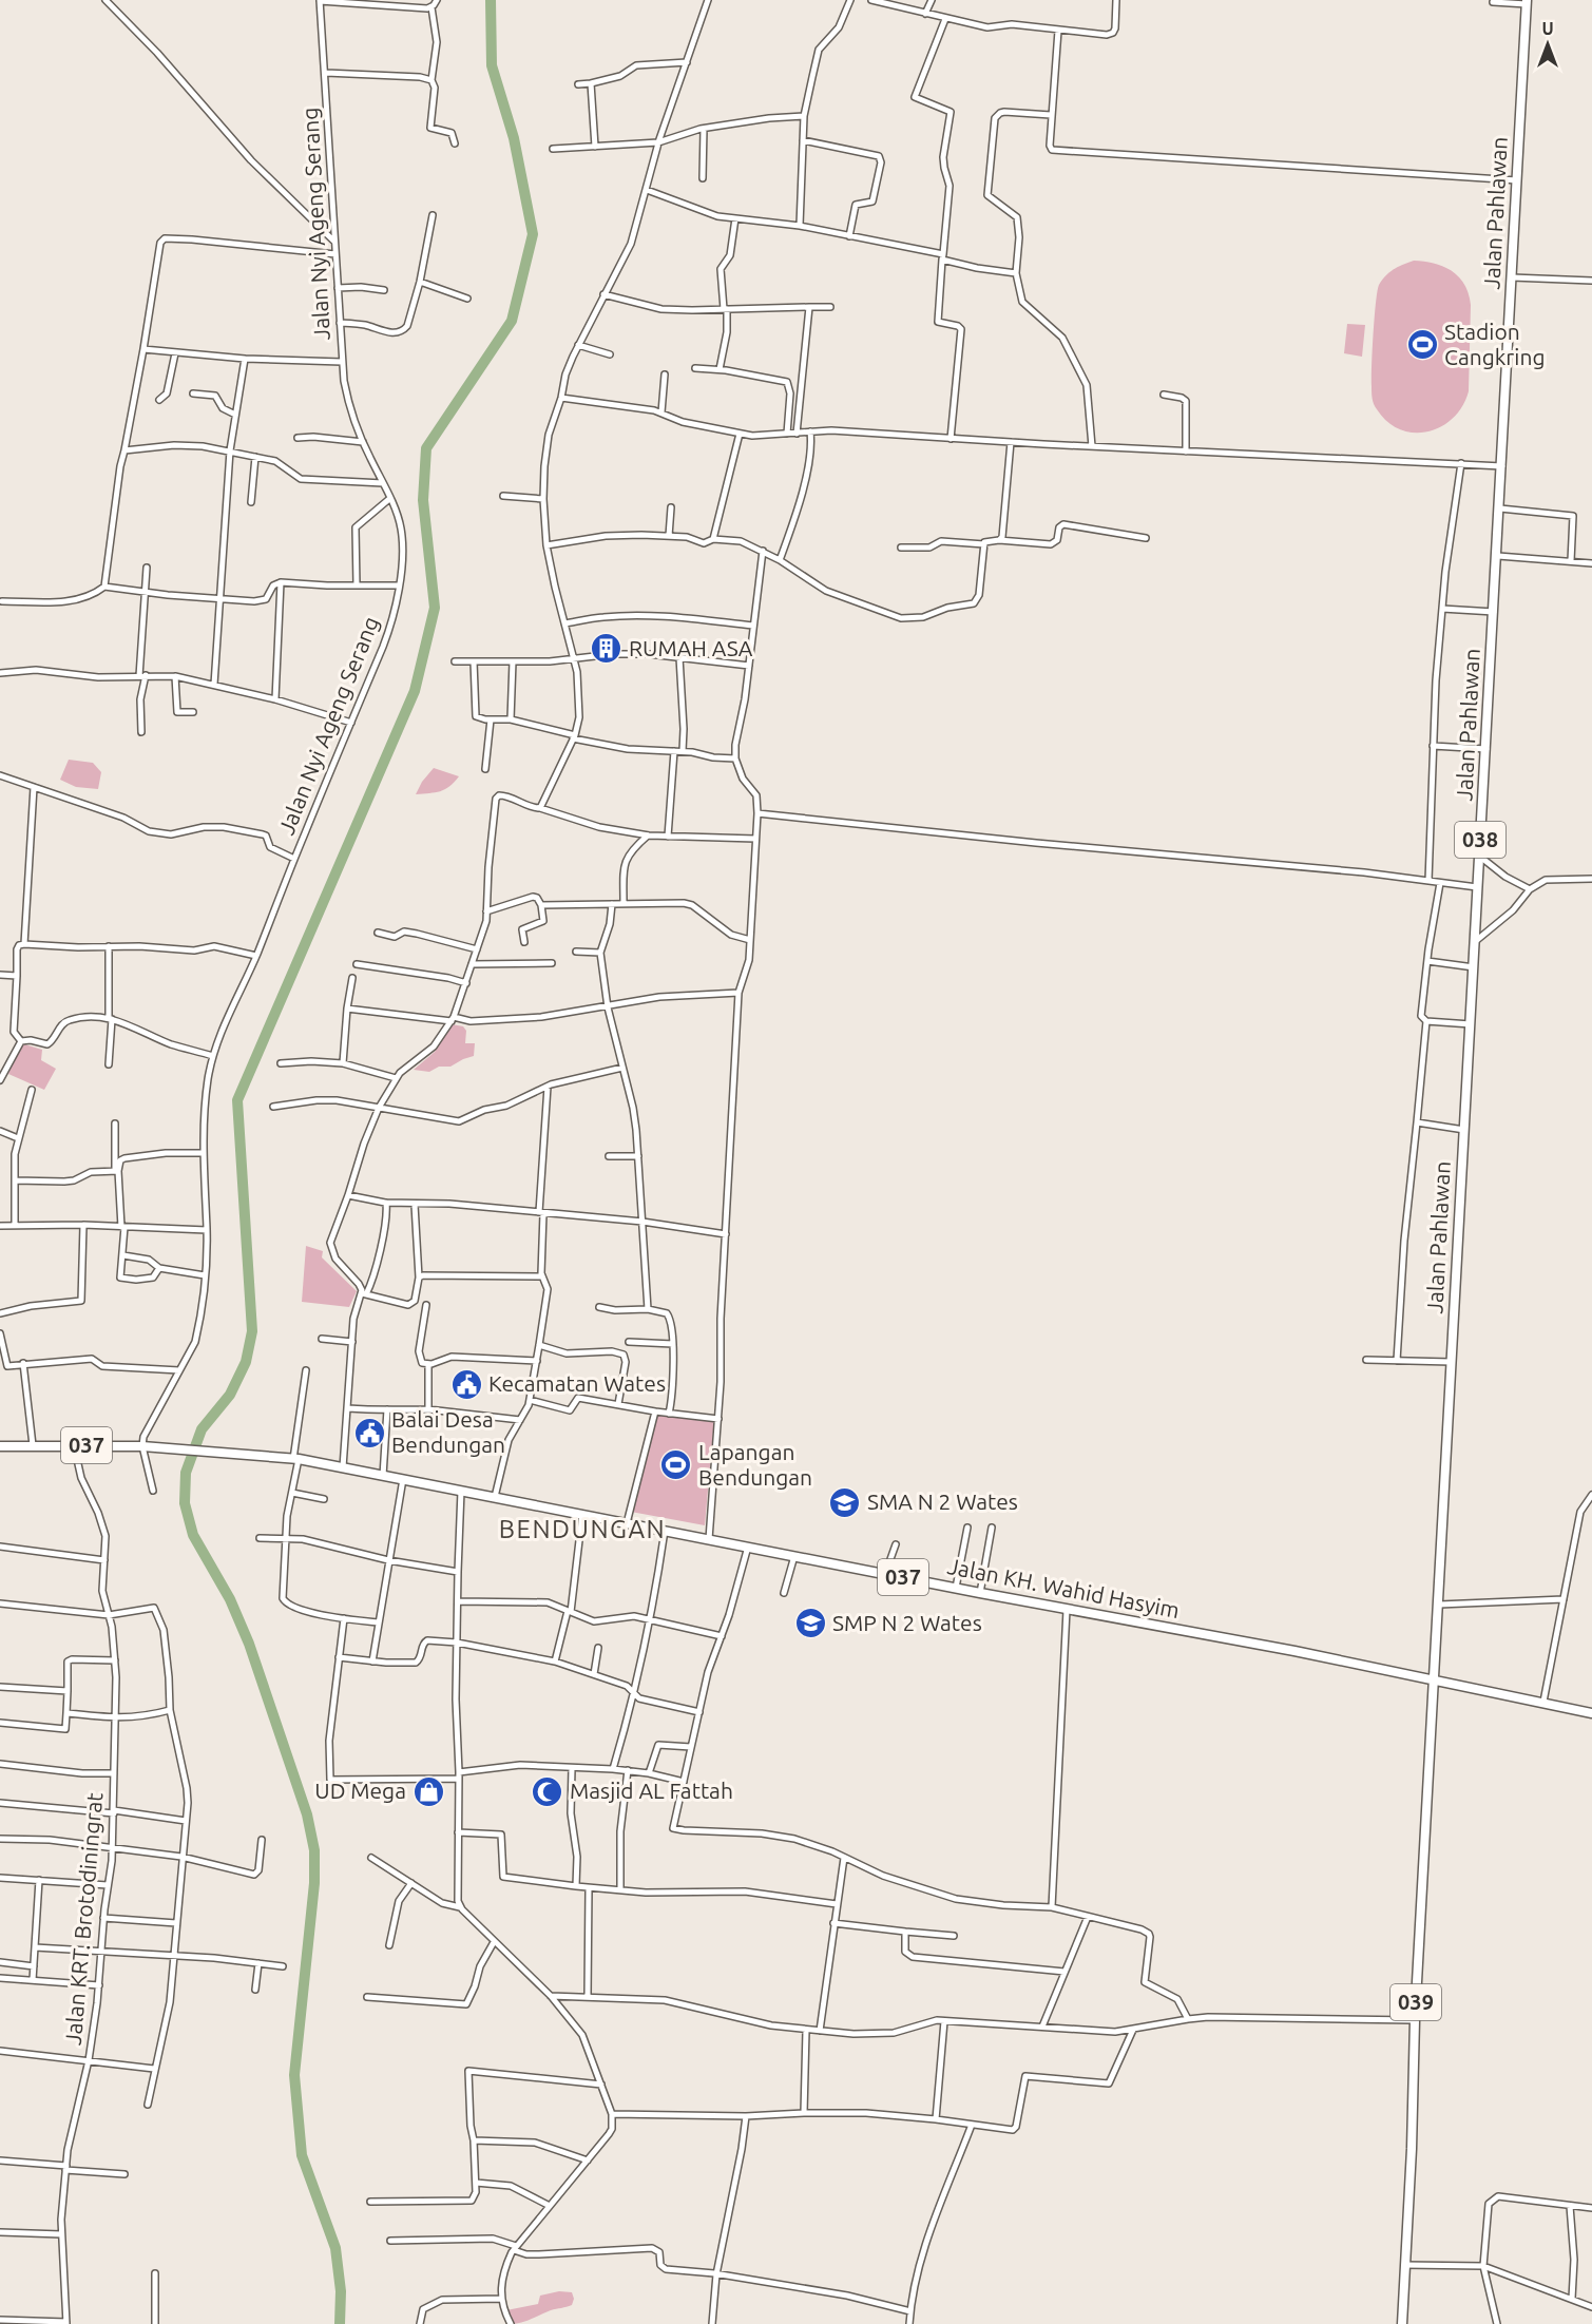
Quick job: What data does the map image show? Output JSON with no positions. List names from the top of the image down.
{
  "streets": {
    "main road": [
      "Jalan Pahlawan",
      "038",
      "037",
      "Jalan KH. Wahid Hasyim",
      "039"
    ],
    "street": ["Jalan Nyi Ageng Serang", "Jalan KRT. Brotodiningrat"]
  },
  "crossings": [
    ["Jalan Pahlawan", "Jalan KH. Wahid Hasyim"],
    ["Jalan Pahlawan", "039"],
    ["Jalan Nyi Ageng Serang", "Jalan KH. Wahid Hasyim"],
    ["Jalan KH. Wahid Hasyim", "Jalan KRT. Brotodiningrat"],
    ["Jalan KH. Wahid Hasyim", "039"]
  ],
  "districts": ["BENDUNGAN"],
  "places": {
    "sports": ["Stadion Cangkring", "Lapangan Bendungan"],
    "building": ["RUMAH ASA"],
    "public building": ["Kecamatan Wates", "Balai Desa Bendungan"],
    "school or university": ["SMA N 2 Wates", "SMP N 2 Wates"],
    "shop": ["UD Mega"],
    "mosque": ["Masjid AL Fattah"]
  },
  "north": "top"
}
